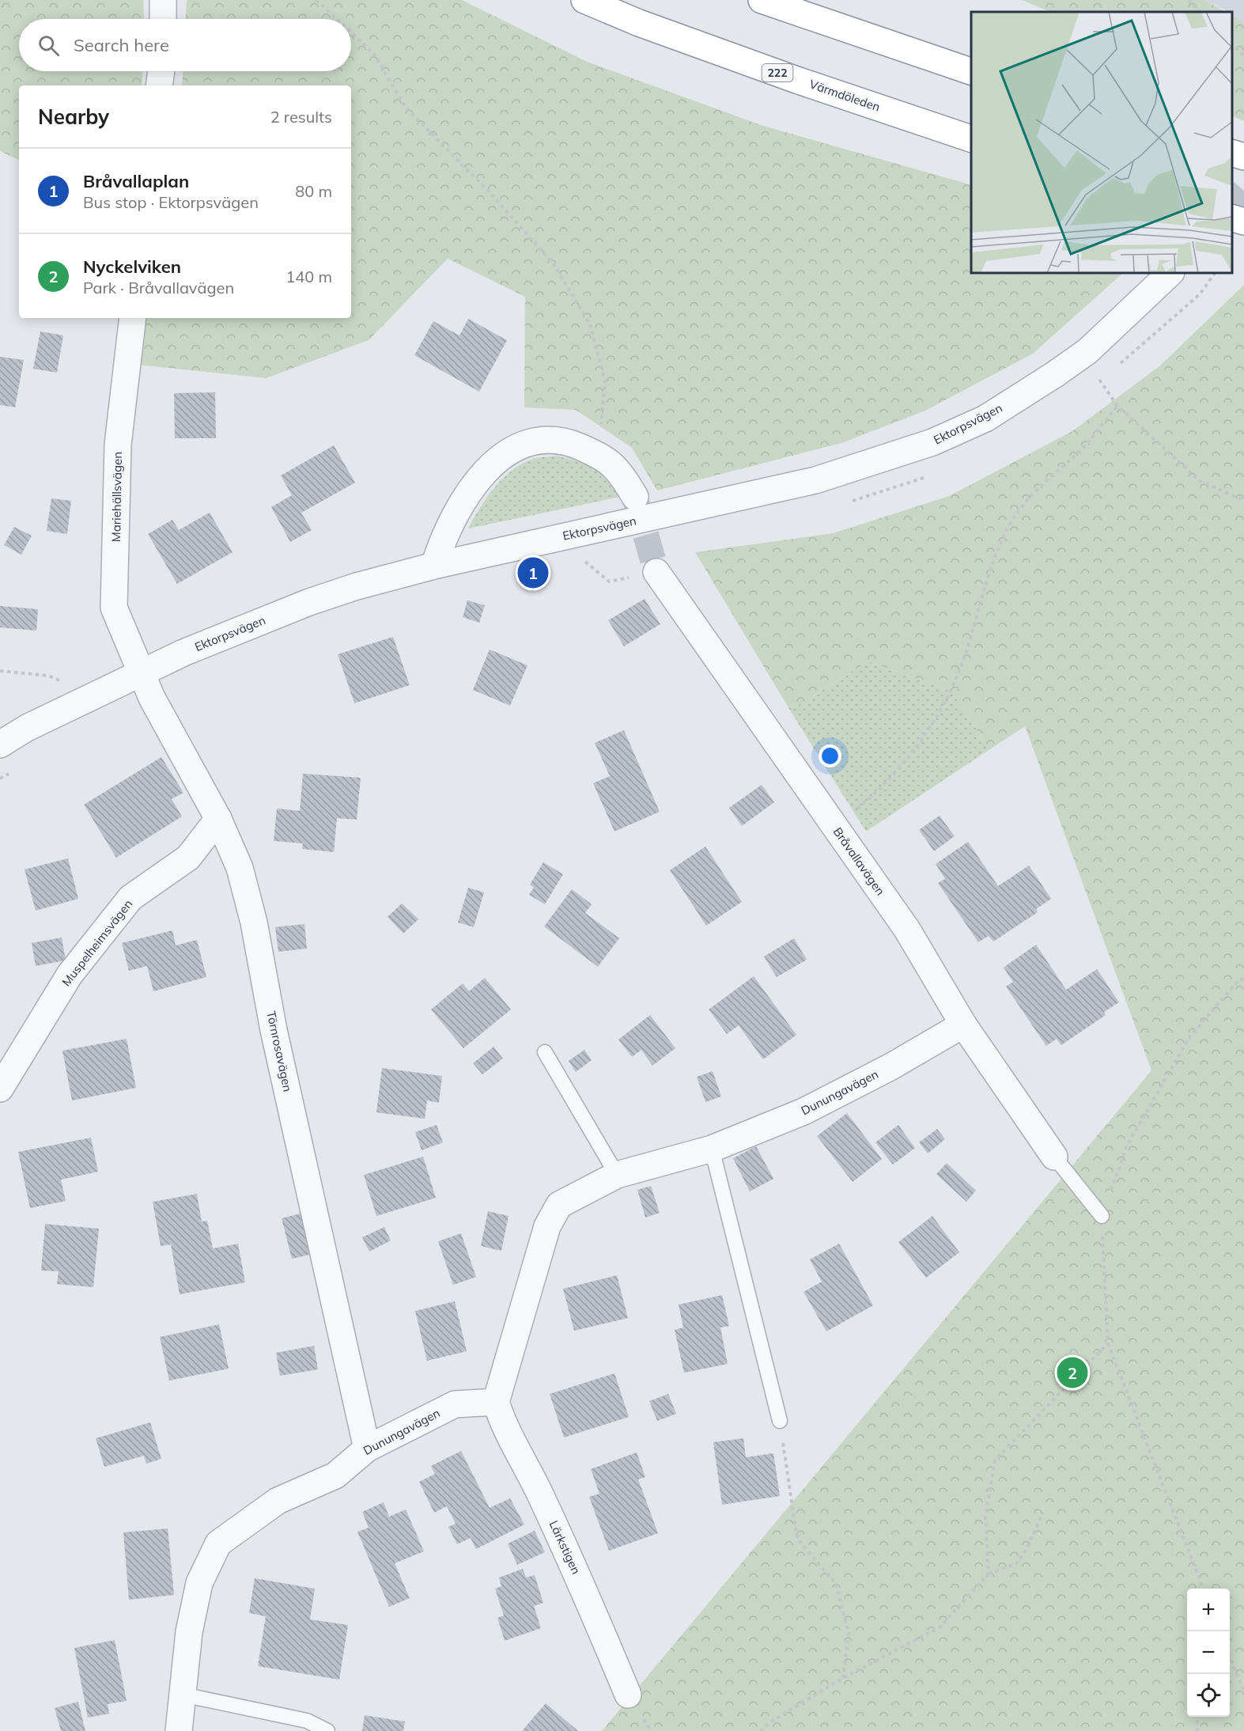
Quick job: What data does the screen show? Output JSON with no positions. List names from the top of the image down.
{
  "streets": {
    "highway": ["222", "Värmdöleden"],
    "street": [
      "Ektorpsvägen",
      "Mariehällsvägen",
      "Bråvallavägen",
      "Muspelheimsvägen",
      "Törnrosavägen",
      "Dunungavägen",
      "Lärkstigen"
    ]
  },
  "crossings": [
    ["Ektorpsvägen", "Mariehällsvägen"],
    ["Ektorpsvägen", "Törnrosavägen"],
    ["Mariehällsvägen", "Törnrosavägen"],
    ["Bråvallavägen", "Dunungavägen"],
    ["Muspelheimsvägen", "Törnrosavägen"],
    ["Törnrosavägen", "Dunungavägen"],
    ["Dunungavägen", "Lärkstigen"]
  ],
  "page": {
    "search": "Search here",
    "heading": ["Nearby", "2 results"],
    "list": [
      {
        "mark": "1",
        "name": "Bråvallaplan",
        "note": "Bus stop · Ektorpsvägen",
        "value": "80 m"
      },
      {
        "mark": "2",
        "name": "Nyckelviken",
        "note": "Park · Bråvallavägen",
        "value": "140 m"
      }
    ],
    "pins": ["1", "2"],
    "map_buttons": ["+", "−"]
  }
}
